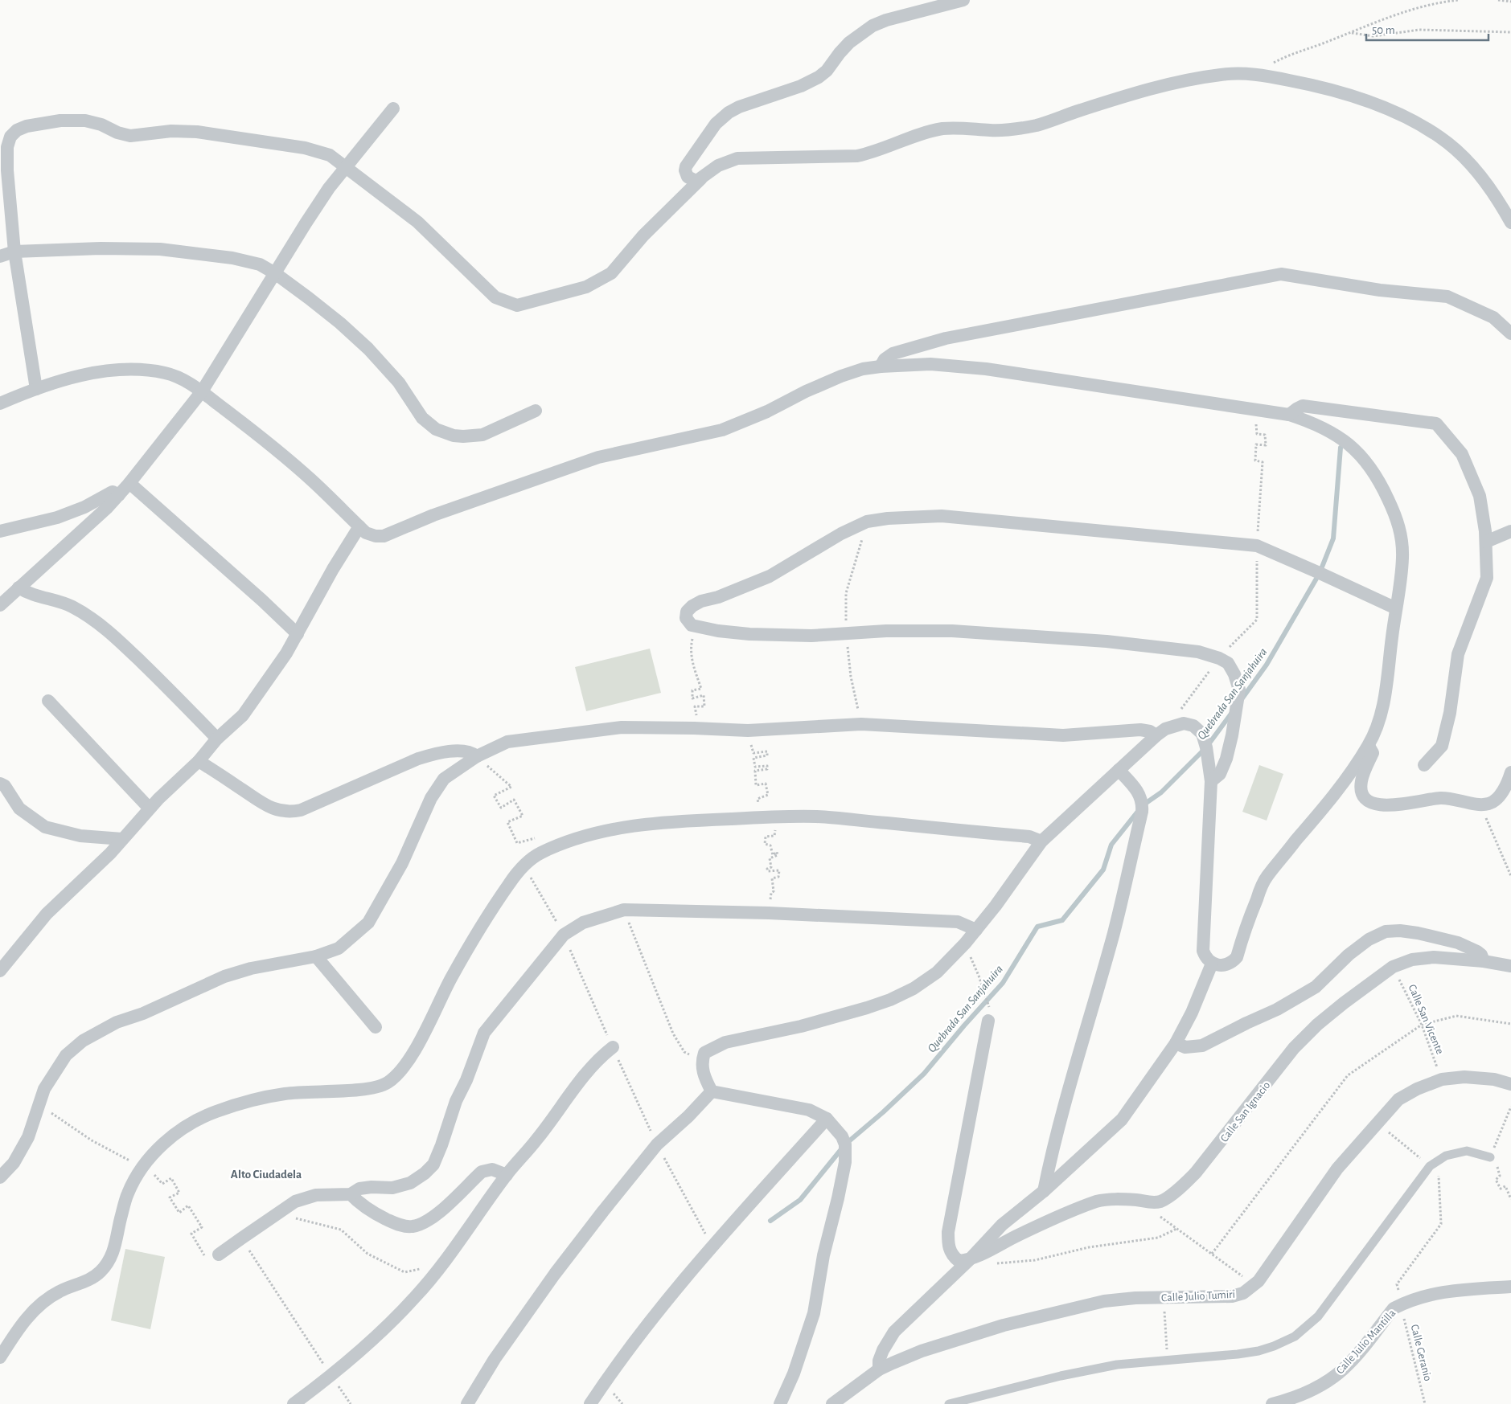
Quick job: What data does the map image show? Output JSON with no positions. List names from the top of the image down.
{
  "streets": {
    "street": ["Calle San Ignacio", "Calle Julio Tumiri", "Calle Julio Mantilla"],
    "path": ["Calle San Vicente", "Calle Geranio"]
  },
  "crossings": [
    ["Calle San Vicente", "Calle San Ignacio"],
    ["Calle San Vicente", "Calle Julio Tumiri"],
    ["Calle Julio Tumiri", "Calle Geranio"],
    ["Calle Julio Mantilla", "Calle Geranio"]
  ],
  "districts": ["Alto Ciudadela"],
  "water": ["Quebrada San Sanjahuira"],
  "scale_bar": "50 m"
}
